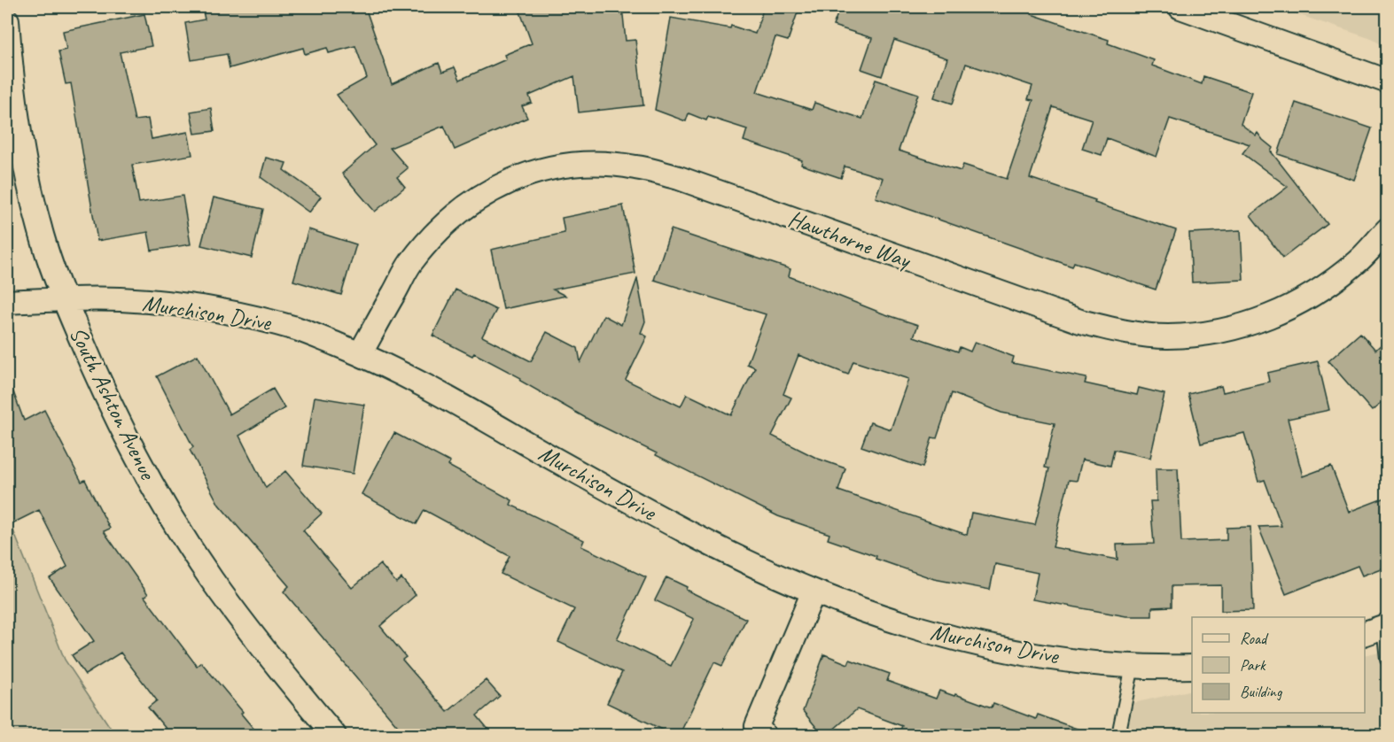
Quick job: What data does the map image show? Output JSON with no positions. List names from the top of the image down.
{
  "streets": {
    "street": ["Hawthorne Way", "Murchison Drive", "South Ashton Avenue"]
  },
  "crossings": [
    ["Hawthorne Way", "Murchison Drive"],
    ["Murchison Drive", "South Ashton Avenue"]
  ],
  "legend": ["Road", "Park", "Building"]
}
